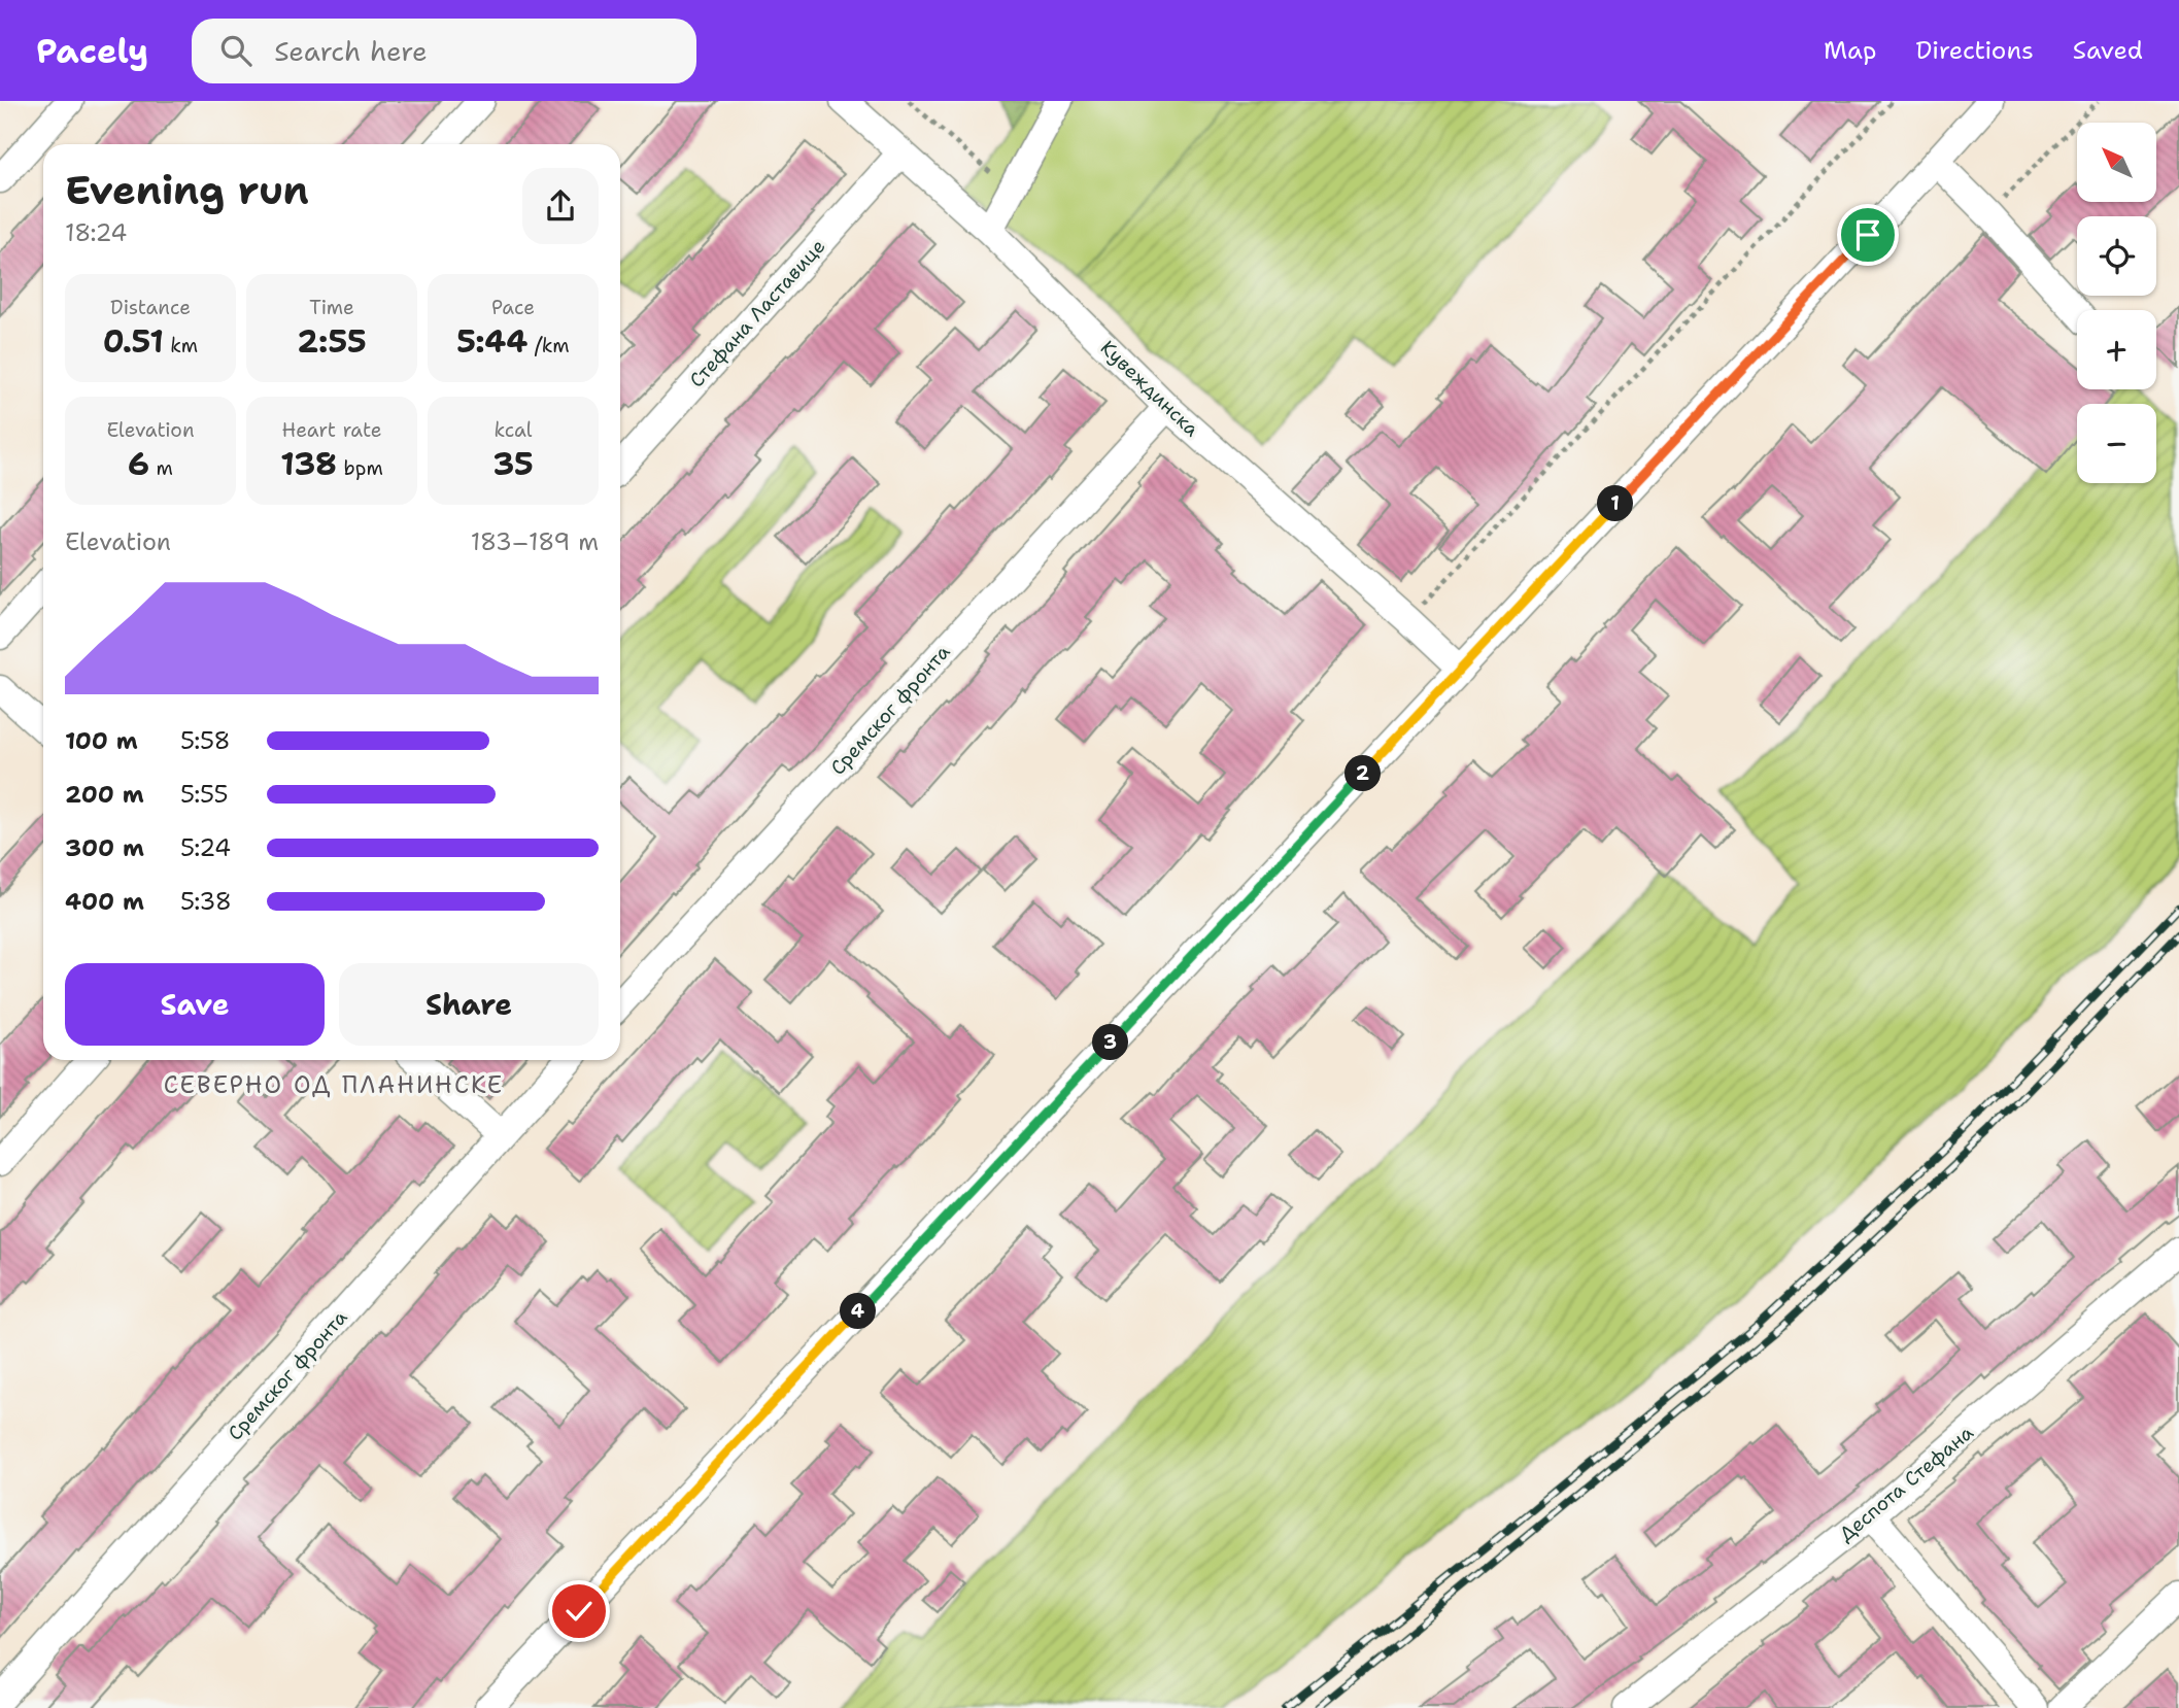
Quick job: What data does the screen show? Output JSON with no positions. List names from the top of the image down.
{
  "streets": {
    "street": [
      "Стефана Ластавице",
      "Кувеждинска",
      "Сремског фронта",
      "Деспота Стефана"
    ]
  },
  "crossings": [
    ["Стефана Ластавице", "Кувеждинска"],
    ["Кувеждинска", "Сремског фронта"]
  ],
  "districts": ["СЕВЕРНО ОД ПЛАНИНСКЕ"],
  "north": "top left",
  "page": {
    "header": "Pacely",
    "search": "Search here",
    "nav": ["Map", "Directions", "Saved"],
    "map_buttons": ["+", "−"],
    "heading": ["Evening run", "18:24"],
    "stats": [
      ["Distance", "0.51 km"],
      ["Time", "2:55"],
      ["Pace", "5:44 /km"],
      ["Elevation", "6 m"],
      ["Heart rate", "138 bpm"],
      ["kcal", "35"]
    ],
    "pins": [
      "1",
      "2",
      "3",
      "4"
    ],
    "chart": ["Elevation", "183–189 m"],
    "list": [
      {
        "name": "100 m",
        "note": "5:58"
      },
      {
        "name": "200 m",
        "note": "5:55"
      },
      {
        "name": "300 m",
        "note": "5:24"
      },
      {
        "name": "400 m",
        "note": "5:38"
      }
    ],
    "buttons": ["Save", "Share"]
  }
}
